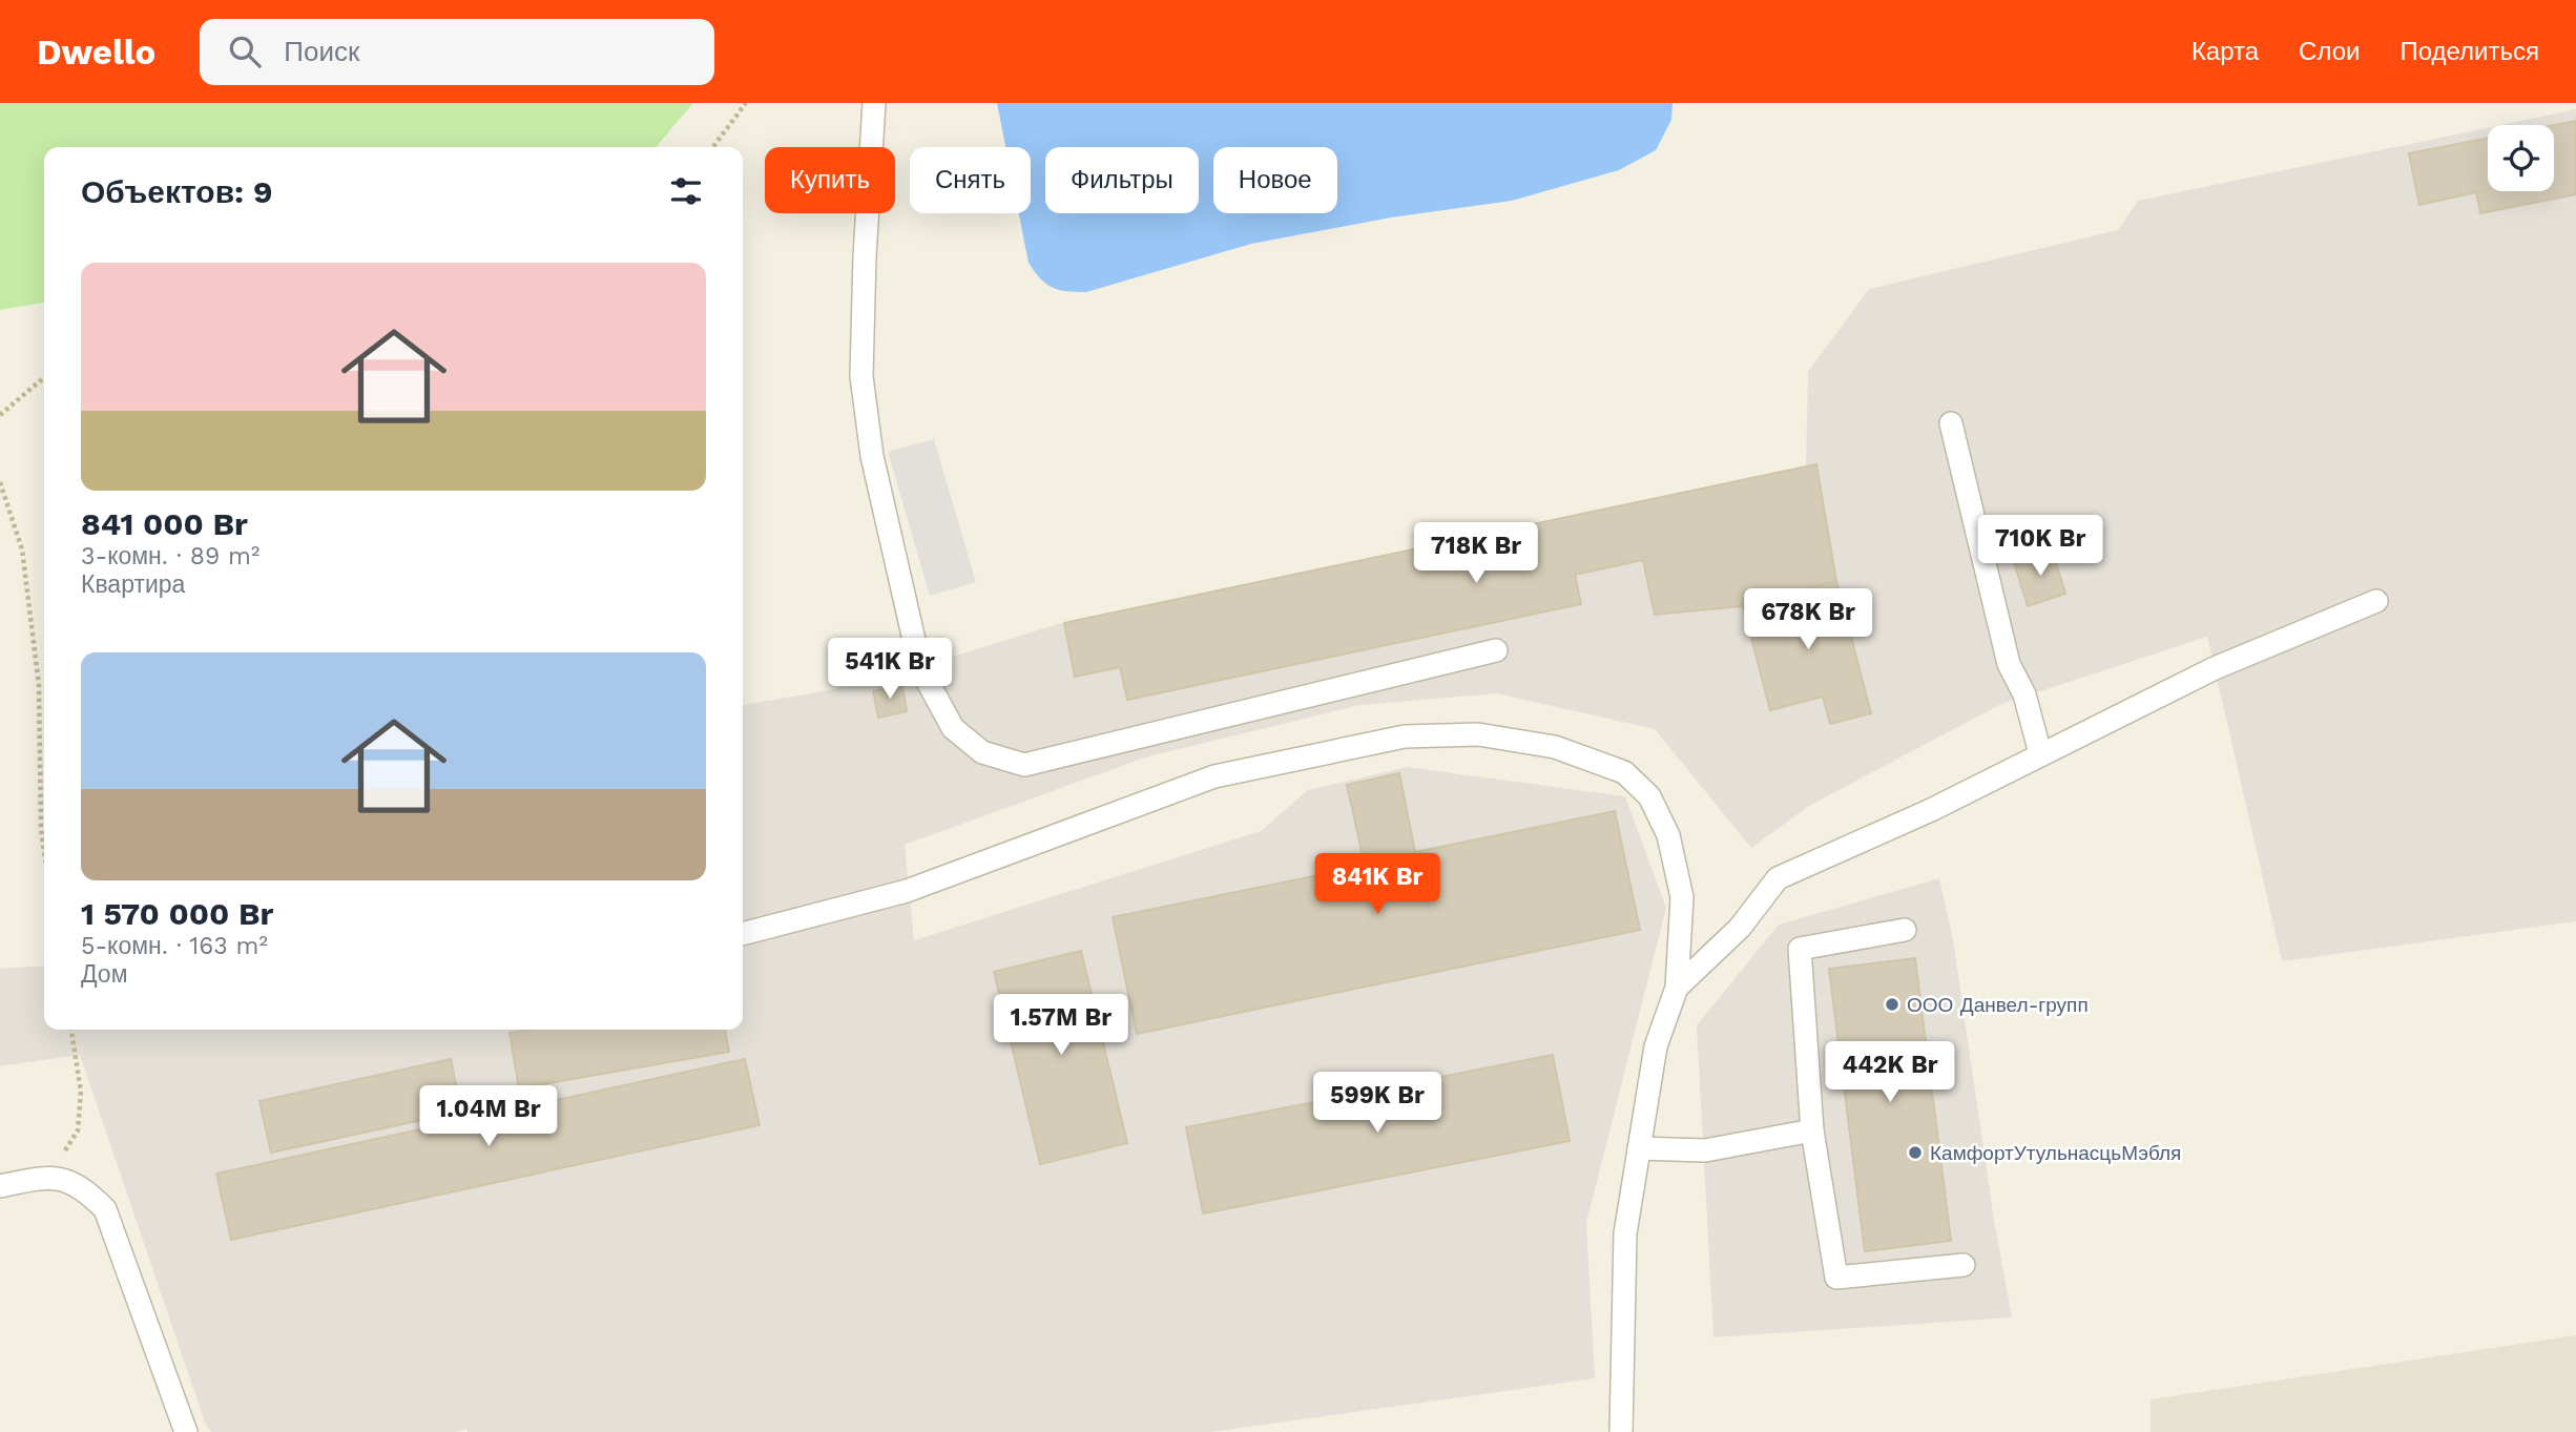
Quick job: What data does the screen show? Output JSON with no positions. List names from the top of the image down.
{
  "places": ["ООО Данвел-групп", "КамфортУтульнасцьМэбля"],
  "page": {
    "header": "Dwello",
    "search": "Поиск",
    "nav": ["Карта", "Слои", "Поделиться"],
    "chip": [
      "Купить",
      "Снять",
      "Фильтры",
      "Новое"
    ],
    "heading": "Объектов: 9",
    "list": [
      {
        "name": "841 000 Br",
        "note": "3-комн. · 89 m² · Квартира"
      },
      {
        "name": "1 570 000 Br",
        "note": "5-комн. · 163 m² · Дом"
      }
    ],
    "price": [
      "710K Br",
      "718K Br",
      "678K Br",
      "541K Br",
      "841K Br",
      "1.57M Br",
      "442K Br",
      "599K Br",
      "1.04M Br"
    ]
  }
}
